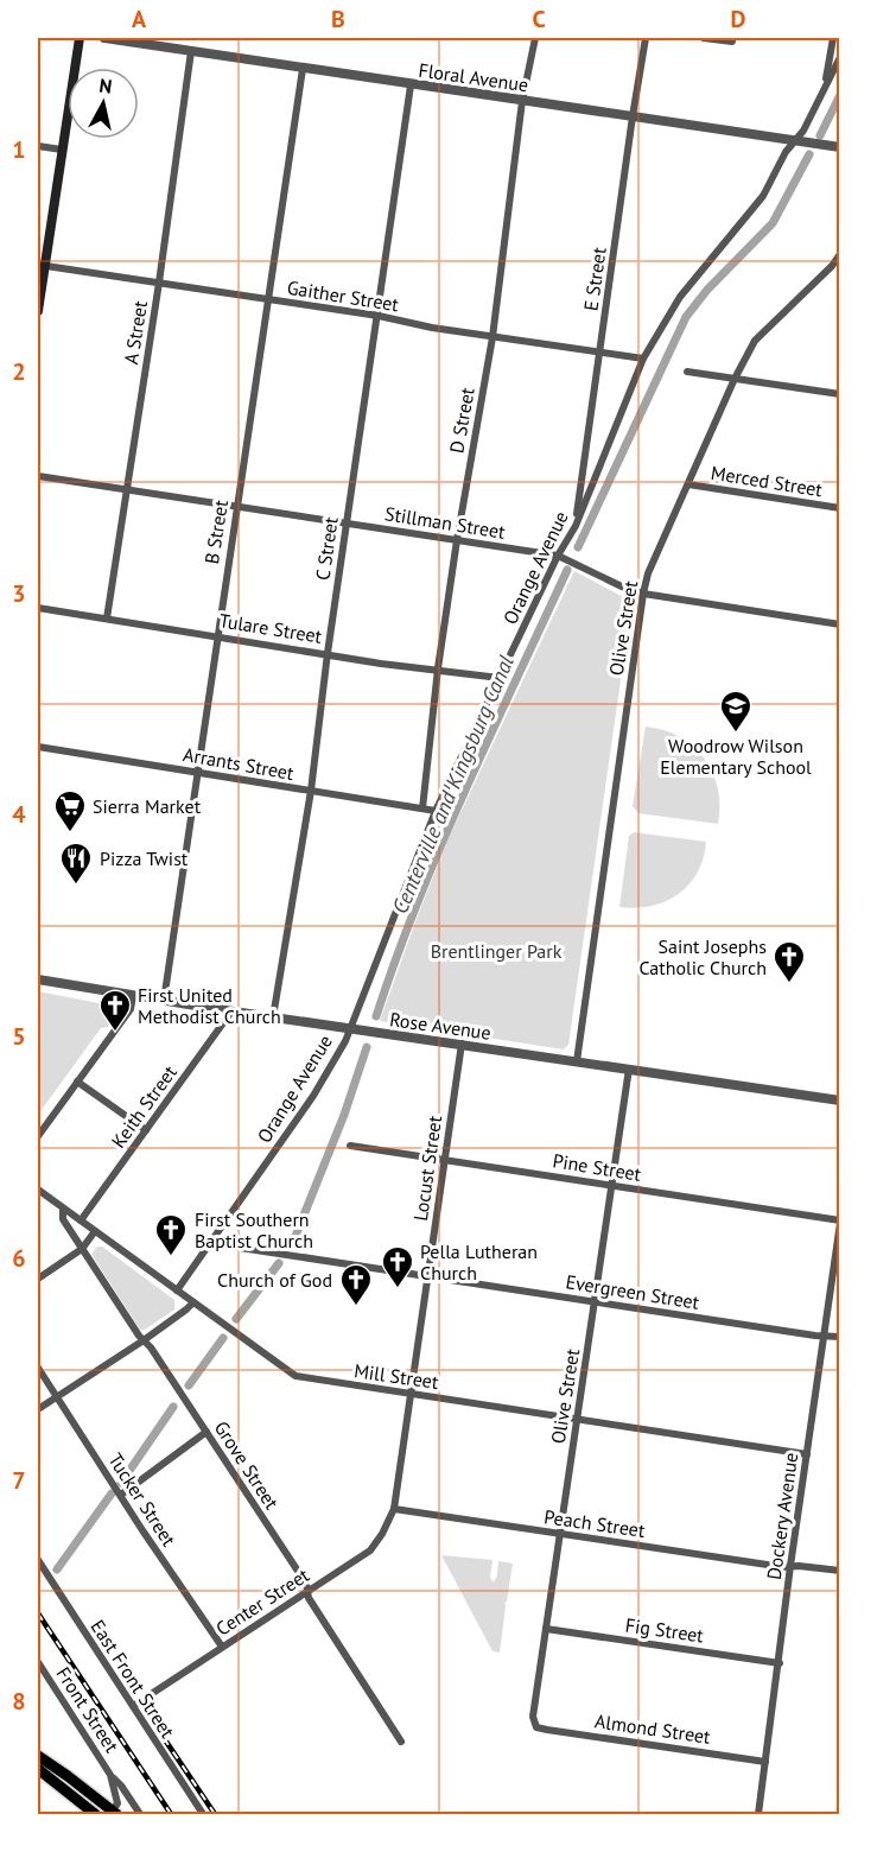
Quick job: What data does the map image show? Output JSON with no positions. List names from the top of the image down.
{
  "streets": {
    "street": [
      "Floral Avenue",
      "E Street",
      "Gaither Street",
      "A Street",
      "D Street",
      "Merced Street",
      "Stillman Street",
      "B Street",
      "C Street",
      "Orange Avenue",
      "Tulare Street",
      "Olive Street",
      "Arrants Street",
      "Rose Avenue",
      "Keith Street",
      "Pine Street",
      "Locust Street",
      "Evergreen Street",
      "Mill Street",
      "Grove Street",
      "Tucker Street",
      "Dockery Avenue",
      "Peach Street",
      "Center Street",
      "Fig Street",
      "East Front Street",
      "Front Street",
      "Almond Street"
    ]
  },
  "crossings": [
    ["Floral Avenue", "E Street"],
    ["Floral Avenue", "A Street"],
    ["Floral Avenue", "D Street"],
    ["Floral Avenue", "B Street"],
    ["Floral Avenue", "C Street"],
    ["Floral Avenue", "Orange Avenue"],
    ["E Street", "Gaither Street"],
    ["E Street", "Orange Avenue"],
    ["Gaither Street", "A Street"],
    ["Gaither Street", "D Street"],
    ["Gaither Street", "B Street"],
    ["Gaither Street", "C Street"],
    ["Gaither Street", "Orange Avenue"],
    ["A Street", "Stillman Street"],
    ["A Street", "Tulare Street"],
    ["D Street", "Stillman Street"],
    ["D Street", "Tulare Street"],
    ["D Street", "Arrants Street"],
    ["Merced Street", "Olive Street"],
    ["Stillman Street", "B Street"],
    ["Stillman Street", "C Street"],
    ["Stillman Street", "Orange Avenue"],
    ["Stillman Street", "Olive Street"],
    ["B Street", "Tulare Street"],
    ["B Street", "Arrants Street"],
    ["B Street", "Rose Avenue"],
    ["C Street", "Tulare Street"],
    ["C Street", "Arrants Street"],
    ["C Street", "Rose Avenue"],
    ["Orange Avenue", "Tulare Street"],
    ["Orange Avenue", "Arrants Street"],
    ["Orange Avenue", "Rose Avenue"],
    ["Orange Avenue", "Evergreen Street"],
    ["Orange Avenue", "Mill Street"],
    ["Olive Street", "Rose Avenue"],
    ["Olive Street", "Pine Street"],
    ["Olive Street", "Evergreen Street"],
    ["Olive Street", "Mill Street"],
    ["Olive Street", "Peach Street"],
    ["Olive Street", "Fig Street"],
    ["Olive Street", "Almond Street"],
    ["Rose Avenue", "Keith Street"],
    ["Rose Avenue", "Locust Street"],
    ["Keith Street", "Mill Street"],
    ["Pine Street", "Locust Street"],
    ["Pine Street", "Dockery Avenue"],
    ["Locust Street", "Evergreen Street"],
    ["Locust Street", "Mill Street"],
    ["Locust Street", "Peach Street"],
    ["Locust Street", "Center Street"],
    ["Evergreen Street", "Dockery Avenue"],
    ["Mill Street", "Grove Street"],
    ["Mill Street", "Dockery Avenue"],
    ["Grove Street", "Center Street"],
    ["Tucker Street", "Center Street"],
    ["Dockery Avenue", "Peach Street"],
    ["Dockery Avenue", "Fig Street"],
    ["Dockery Avenue", "Almond Street"],
    ["Peach Street", "Center Street"],
    ["Center Street", "East Front Street"]
  ],
  "water": ["Centerville and Kingsburg Canal"],
  "parks": ["Brentlinger Park"],
  "places": {
    "school or university": ["Woodrow Wilson Elementary School"],
    "supermarket": ["Sierra Market"],
    "restaurant": ["Pizza Twist"],
    "church": [
      "Saint Josephs Catholic Church",
      "First United Methodist Church",
      "First Southern Baptist Church",
      "Pella Lutheran Church",
      "Church of God"
    ]
  },
  "north": "top",
  "grid": {
    "columns": [
      "A",
      "B",
      "C",
      "D"
    ],
    "rows": [
      "1",
      "2",
      "3",
      "4",
      "5",
      "6",
      "7",
      "8"
    ]
  }
}
